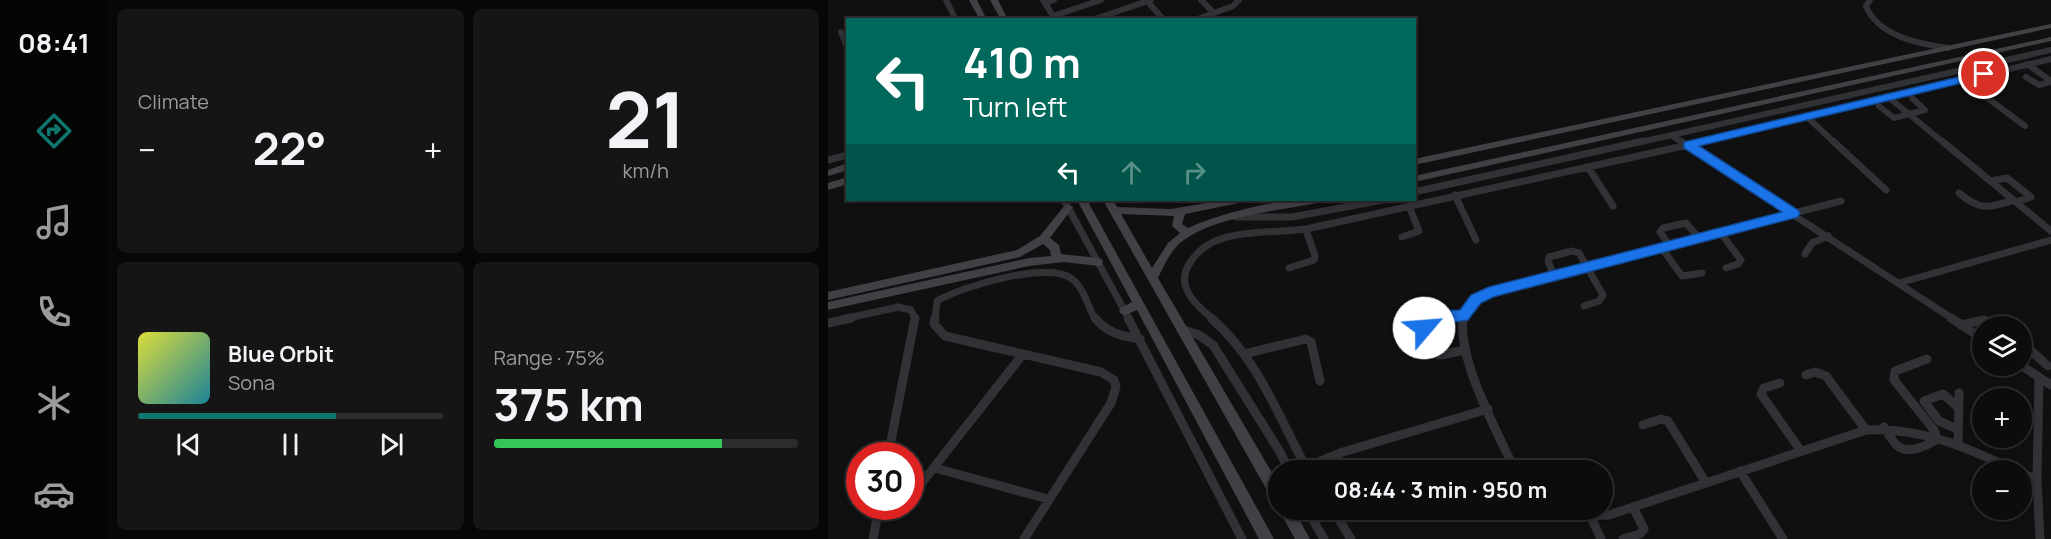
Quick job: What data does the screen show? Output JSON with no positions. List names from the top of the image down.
{
  "page": {
    "tabs": "08:41",
    "tile": [
      "Climate",
      ["21", "km/h"],
      ["Range · 75%", "375 km"]
    ],
    "turn": ["410 m", "Turn left"],
    "heat": ["−", "22°", "+"],
    "map_buttons": ["+", "−"],
    "song": ["Blue Orbit", "Sona"],
    "limit": "30",
    "trip": "08:44 · 3 min · 950 m"
  }
}
